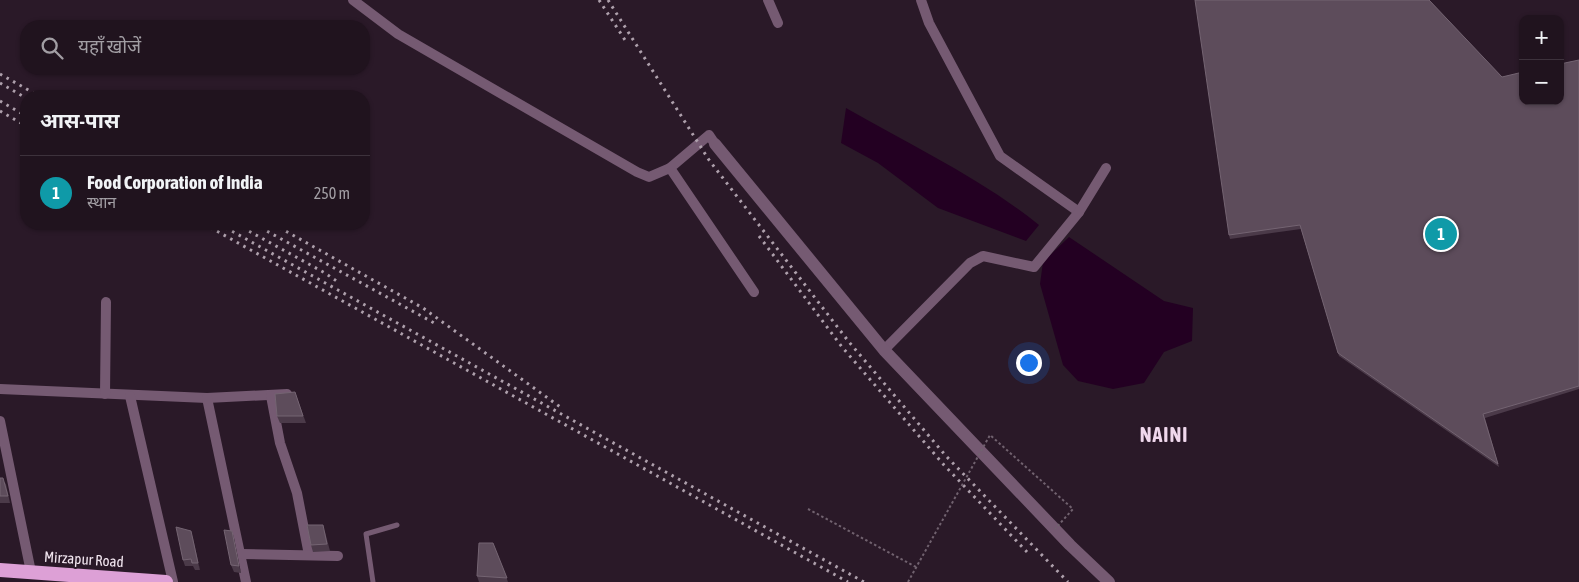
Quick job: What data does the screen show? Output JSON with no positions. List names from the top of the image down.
{
  "streets": {
    "highway": ["Mirzapur Road"]
  },
  "districts": ["NAINI"],
  "page": {
    "map_buttons": ["+", "−"],
    "search": "यहाँ खोजें",
    "heading": "आस-पास",
    "list": [
      {
        "mark": "1",
        "name": "Food Corporation of India",
        "note": "स्थान",
        "value": "250 m"
      }
    ],
    "pins": "1"
  }
}
